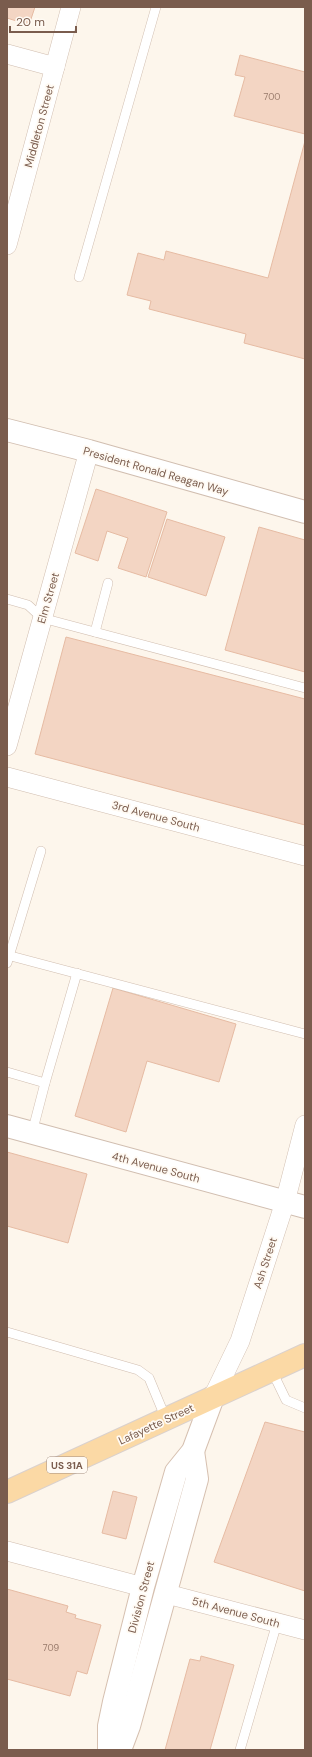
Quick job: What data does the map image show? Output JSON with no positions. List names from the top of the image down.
{
  "streets": {
    "main road": [
      "President Ronald Reagan Way",
      "4th Avenue South",
      "Lafayette Street",
      "US 31A",
      "Division Street"
    ],
    "street": [
      "Middleton Street",
      "Elm Street",
      "3rd Avenue South",
      "Ash Street",
      "5th Avenue South"
    ]
  },
  "crossings": [
    ["President Ronald Reagan Way", "Elm Street"],
    ["4th Avenue South", "Ash Street"],
    ["Ash Street", "Lafayette Street"],
    ["Ash Street", "Division Street"],
    ["Lafayette Street", "Division Street"]
  ],
  "house_numbers": ["700", "709"],
  "scale_bar": "20 m"
}
